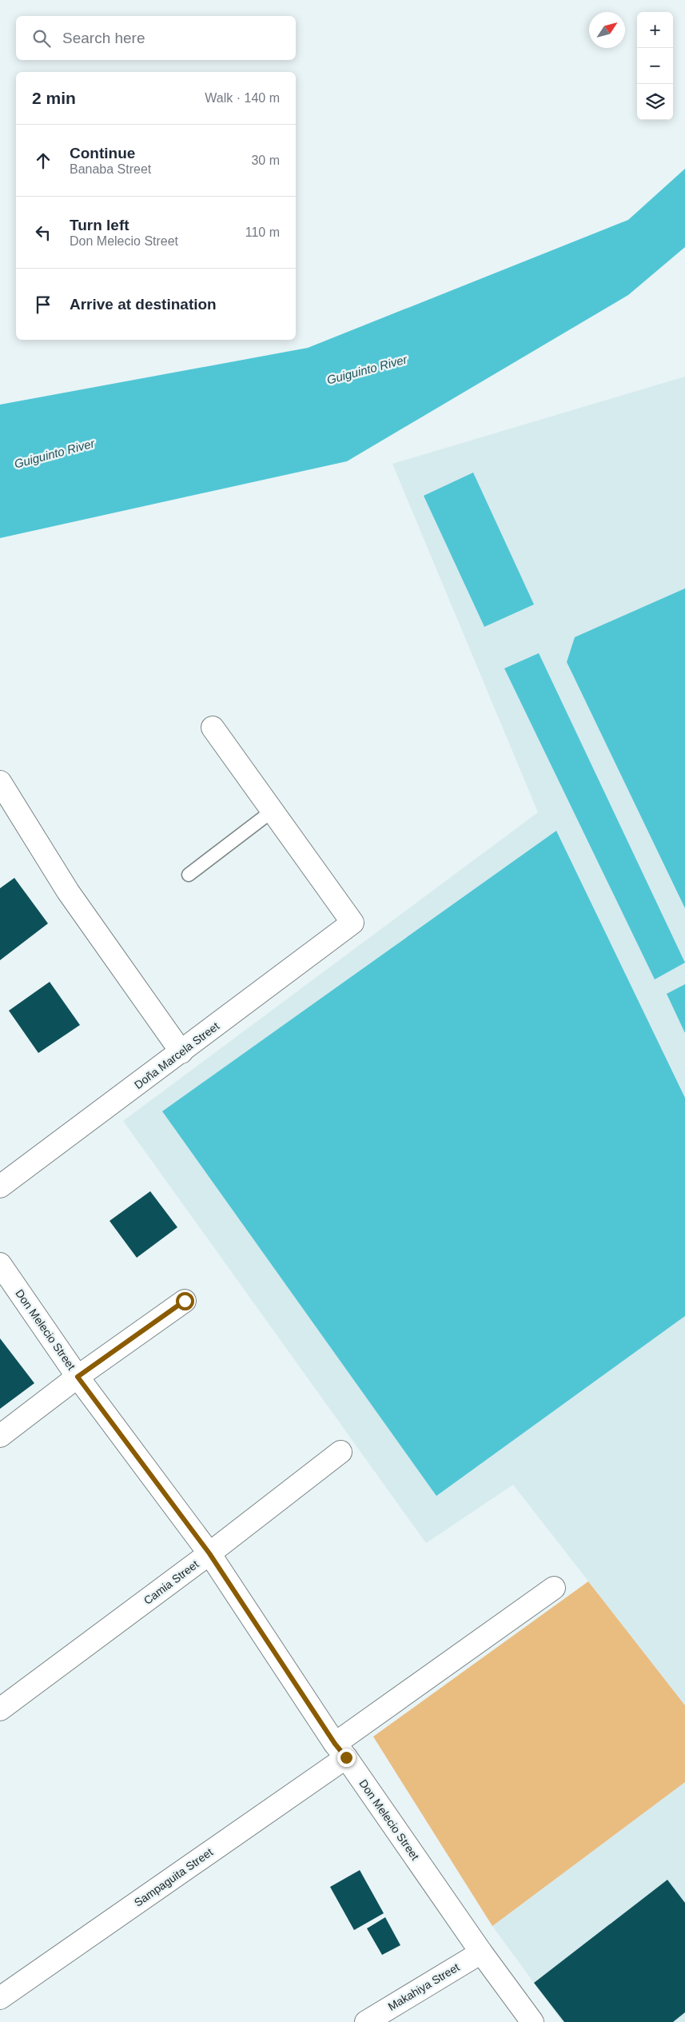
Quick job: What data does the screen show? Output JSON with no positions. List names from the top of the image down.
{
  "streets": {
    "street": [
      "Doña Marcela Street",
      "Don Melecio Street",
      "Camia Street",
      "Sampaguita Street",
      "Makahiya Street"
    ]
  },
  "crossings": [
    ["Don Melecio Street", "Camia Street"],
    ["Don Melecio Street", "Sampaguita Street"],
    ["Don Melecio Street", "Makahiya Street"]
  ],
  "water": ["Guiguinto River"],
  "north": "top right",
  "page": {
    "map_buttons": ["+", "−"],
    "search": "Search here",
    "heading": ["2 min", "Walk · 140 m"],
    "list": [
      ["Continue", "Banaba Street", "30 m"],
      ["Turn left", "Don Melecio Street", "110 m"],
      "Arrive at destination"
    ]
  }
}
